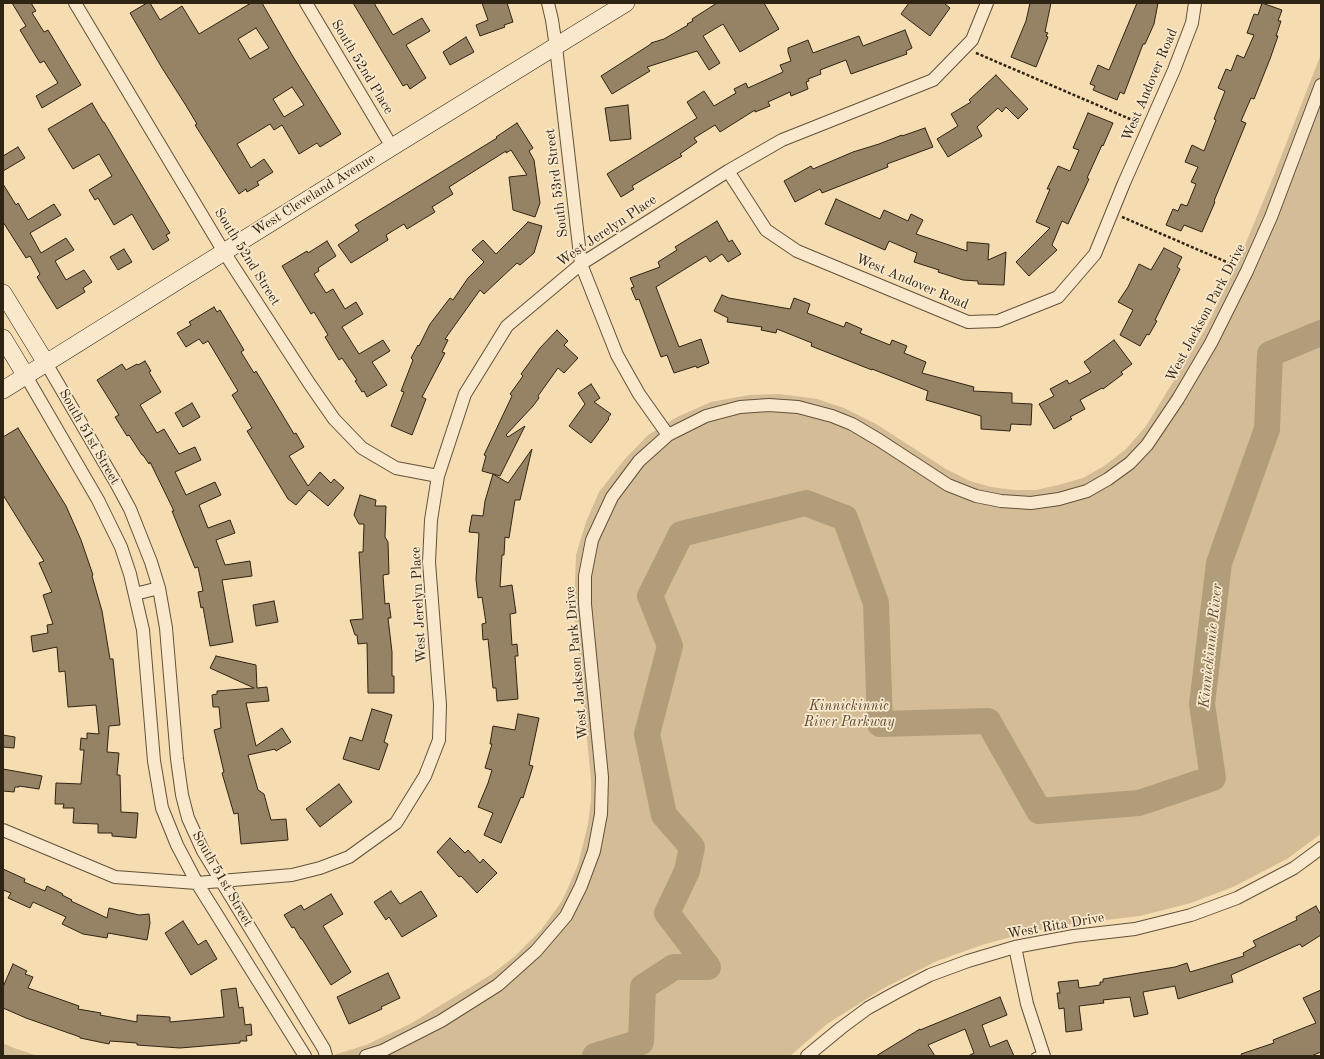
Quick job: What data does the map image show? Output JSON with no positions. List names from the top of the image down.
{
  "streets": {
    "street": [
      "South 52nd Place",
      "West Andover Road",
      "South 53rd Street",
      "West Cleveland Avenue",
      "West Jerelyn Place",
      "South 52nd Street",
      "West Jackson Park Drive",
      "South 51st Street",
      "West Rita Drive"
    ]
  },
  "crossings": [
    ["South 52nd Place", "West Cleveland Avenue"],
    ["West Andover Road", "West Jerelyn Place"],
    ["South 53rd Street", "West Cleveland Avenue"],
    ["South 53rd Street", "West Jerelyn Place"],
    ["South 53rd Street", "West Jackson Park Drive"],
    ["West Cleveland Avenue", "South 52nd Street"],
    ["West Cleveland Avenue", "South 51st Street"],
    ["West Jerelyn Place", "South 52nd Street"],
    ["West Jerelyn Place", "South 51st Street"]
  ],
  "water": ["Kinnickinnic River"],
  "parks": ["Kinnickinnic River Parkway"]
}
